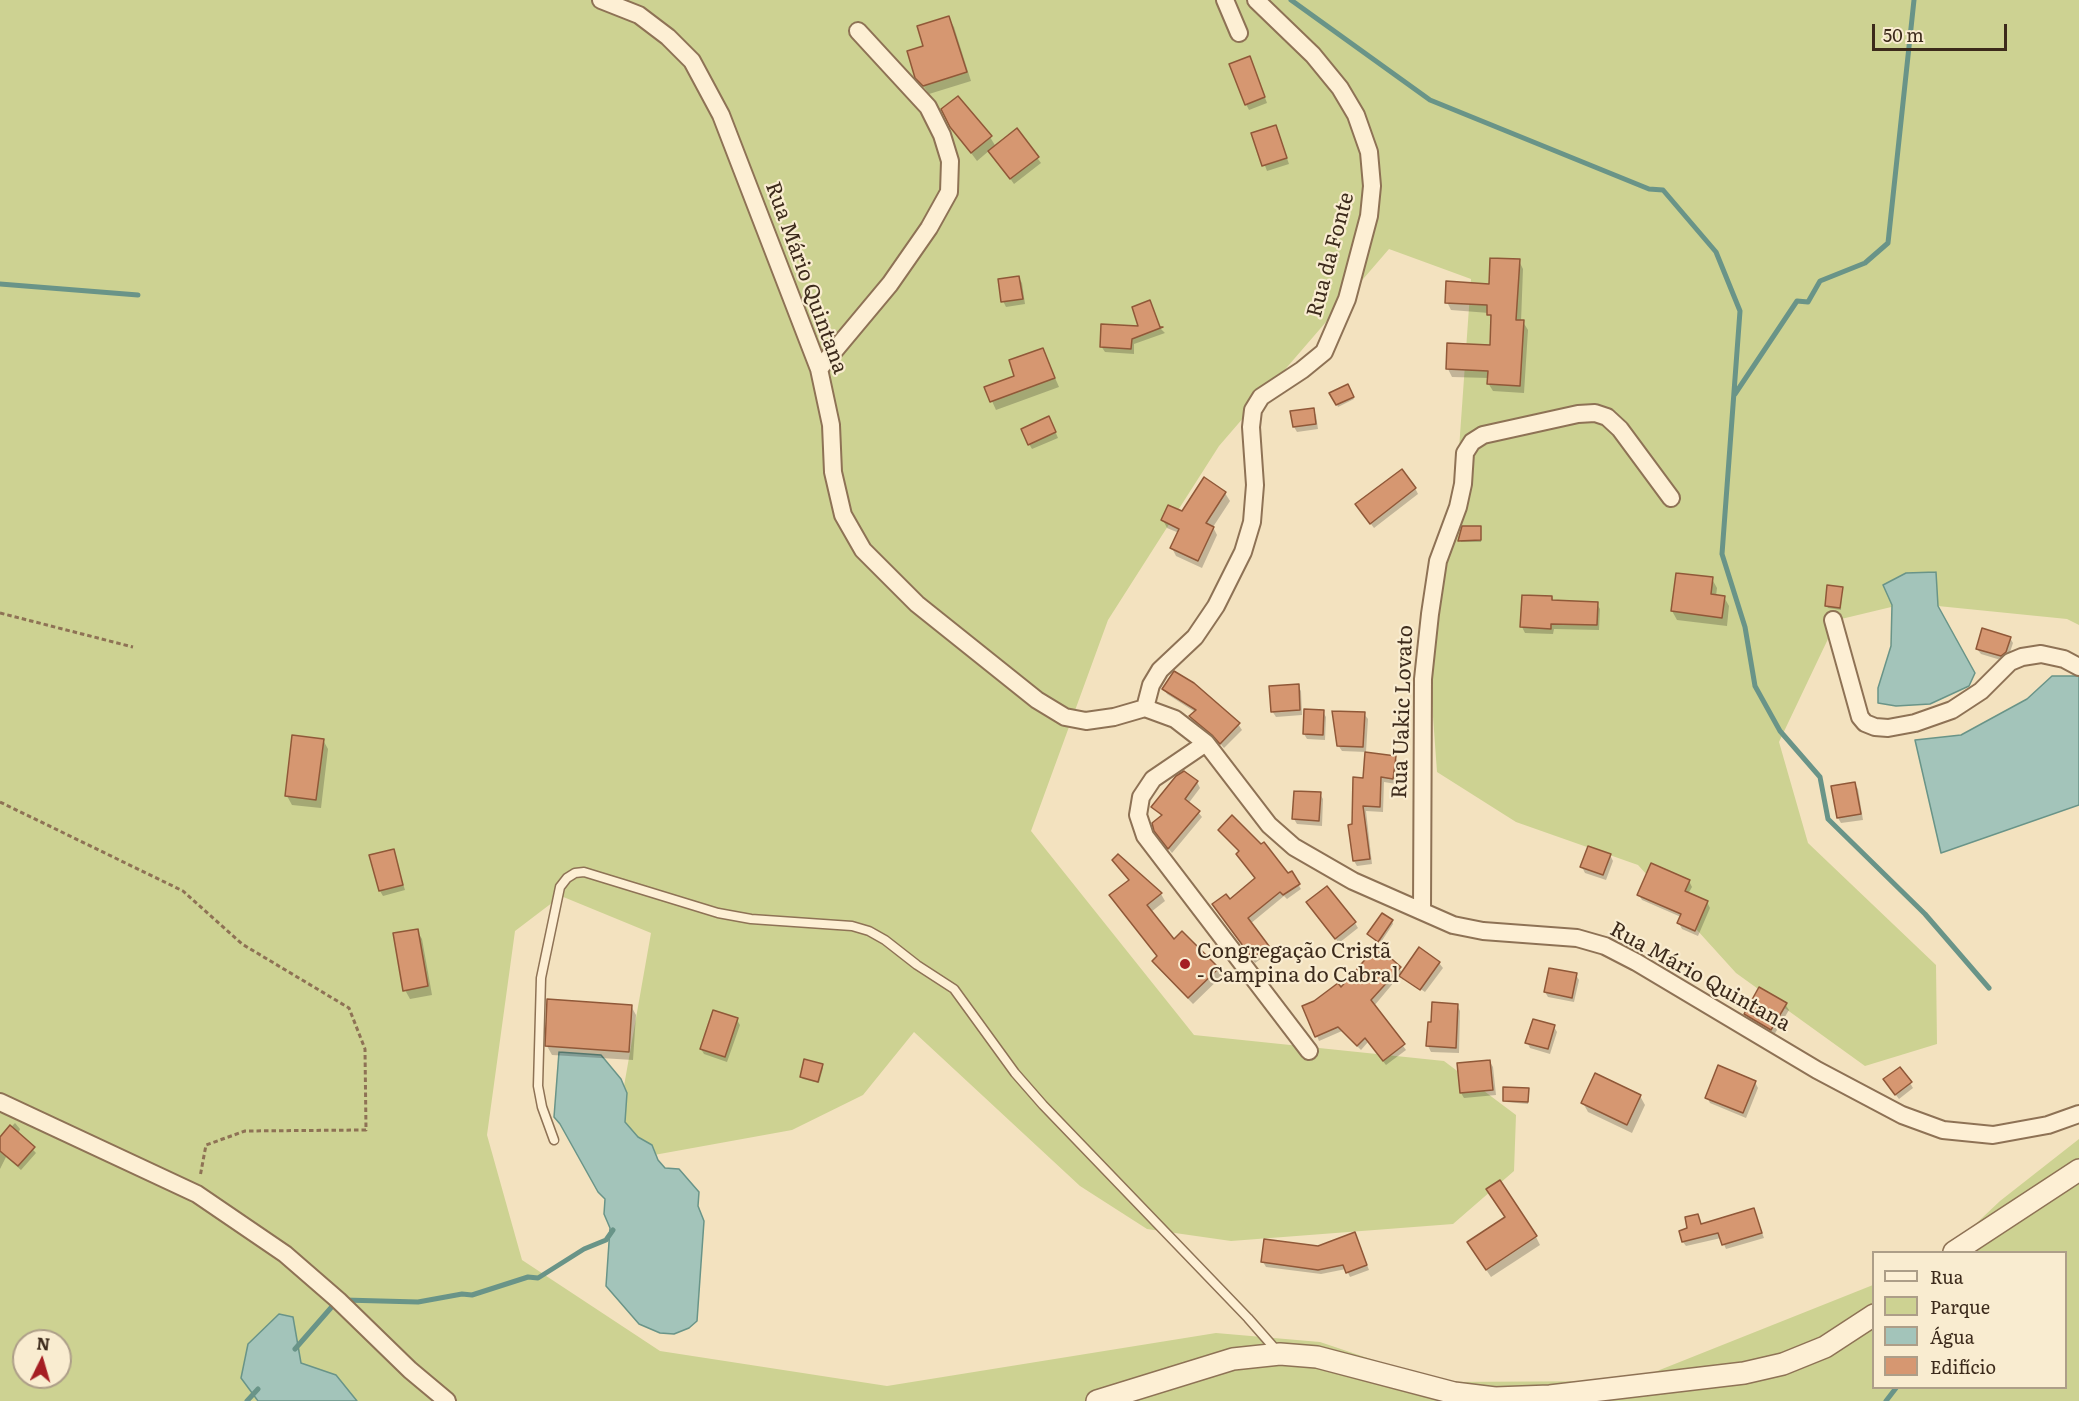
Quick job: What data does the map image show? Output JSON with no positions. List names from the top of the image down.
{
  "streets": {
    "street": ["Rua da Fonte", "Rua Mário Quintana", "Rua Uakic Lovato"]
  },
  "crossings": [
    ["Rua da Fonte", "Rua Mário Quintana"],
    ["Rua Mário Quintana", "Rua Uakic Lovato"]
  ],
  "places": ["Congregação Cristã - Campina do Cabral"],
  "legend": [
    "Rua",
    "Parque",
    "Água",
    "Edifício"
  ],
  "scale_bar": "50 m",
  "north": "top"
}
